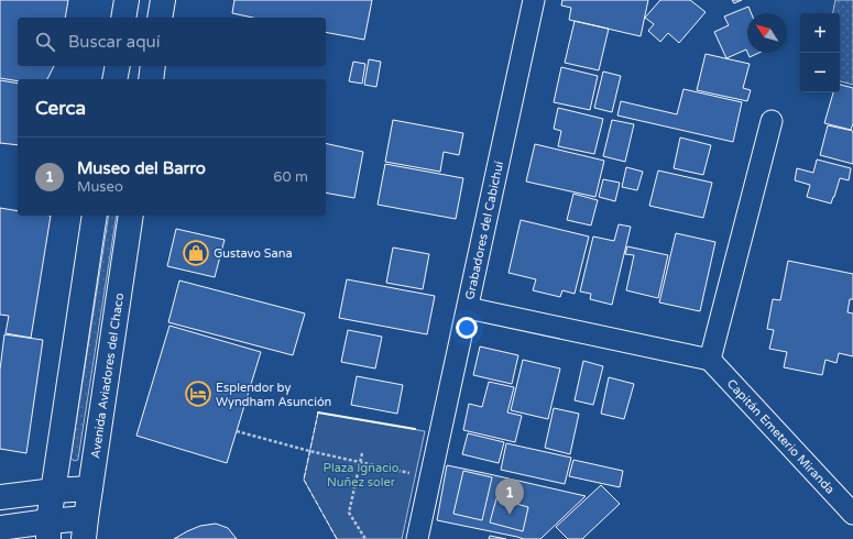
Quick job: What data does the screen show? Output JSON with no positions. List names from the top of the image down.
{
  "streets": {
    "main road": ["Avenida Aviadores del Chaco"],
    "street": ["Grabadores del Cabichuí", "Capitán Emeterio Miranda"]
  },
  "parks": ["Plaza Ignacio Nuñez soler"],
  "places": {
    "shop": ["Gustavo Sana"],
    "hotel": ["Esplendor by Wyndham Asunción"]
  },
  "north": "top left",
  "page": {
    "map_buttons": ["+", "−"],
    "search": "Buscar aquí",
    "heading": "Cerca",
    "list": [
      {
        "mark": "1",
        "name": "Museo del Barro",
        "note": "Museo",
        "value": "60 m"
      }
    ],
    "pins": "1"
  }
}
